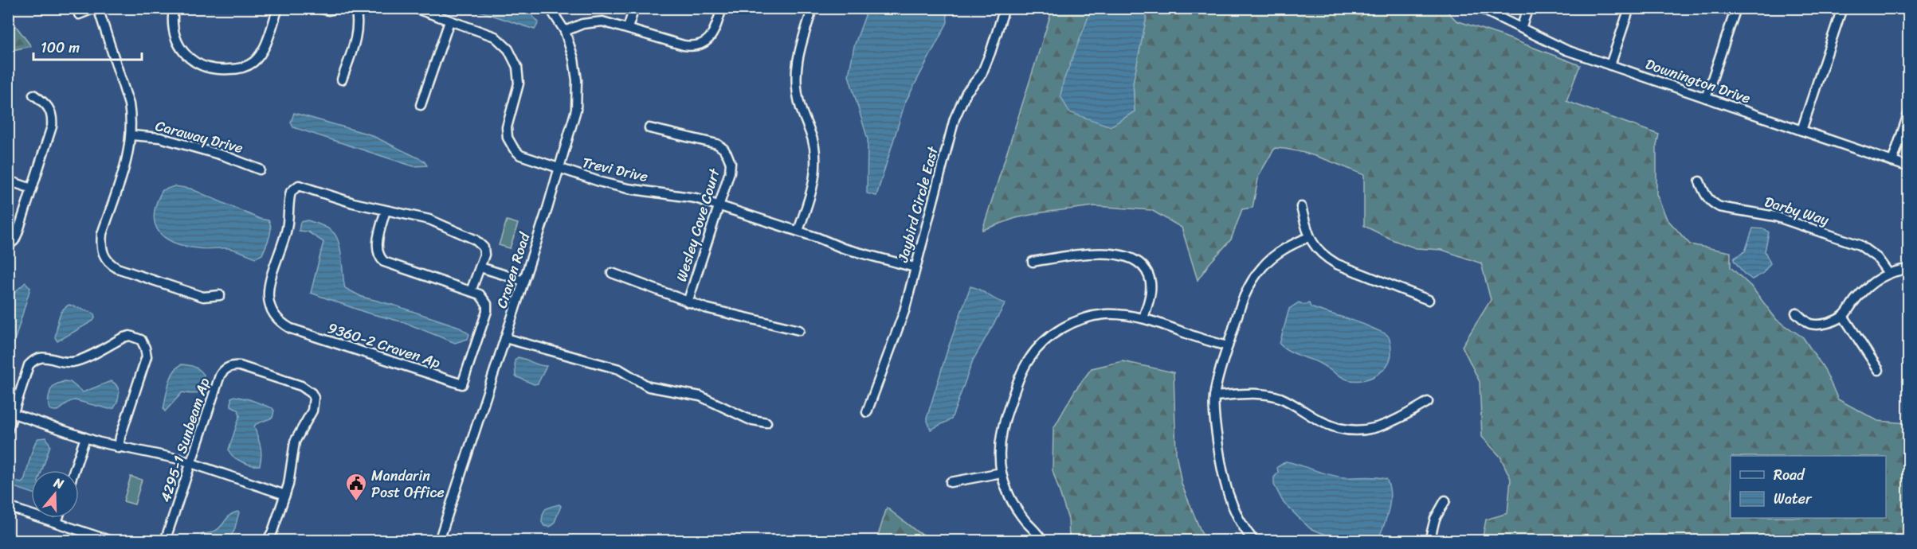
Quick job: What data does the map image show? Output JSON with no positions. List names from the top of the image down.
{
  "streets": {
    "street": [
      "Downington Drive",
      "Caraway Drive",
      "Trevi Drive",
      "Jaybird Circle East",
      "Darby Way",
      "Wesley Cove Court",
      "Craven Road",
      "9360-2 Craven Ap",
      "4295-1 Sunbeam Ap"
    ]
  },
  "crossings": [
    ["Trevi Drive", "Jaybird Circle East"],
    ["Trevi Drive", "Wesley Cove Court"],
    ["Trevi Drive", "Craven Road"]
  ],
  "places": {
    "public building": ["Mandarin Post Office"]
  },
  "legend": ["Road", "Water"],
  "scale_bar": "100 m",
  "north": "top"
}
